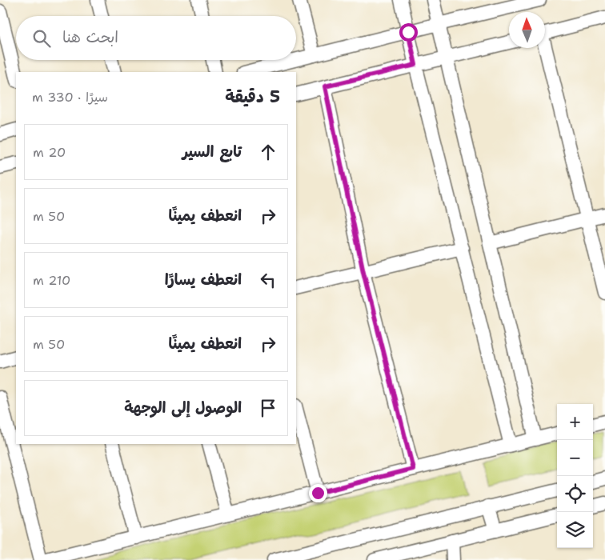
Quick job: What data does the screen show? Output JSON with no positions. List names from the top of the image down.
{
  "north": "top",
  "page": {
    "search": "ابحث هنا",
    "heading": ["5 دقيقة", "سيرًا · 330 m"],
    "list": [
      ["تابع السير", "20 m"],
      ["انعطف يمينًا", "50 m"],
      ["انعطف يسارًا", "210 m"],
      ["انعطف يمينًا", "50 m"],
      "الوصول إلى الوجهة"
    ],
    "map_buttons": ["+", "−"]
  }
}
